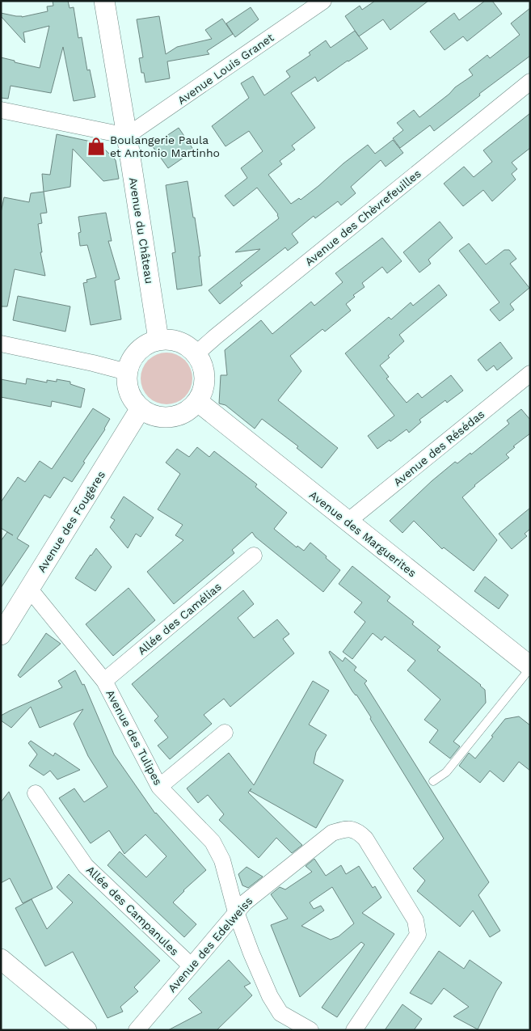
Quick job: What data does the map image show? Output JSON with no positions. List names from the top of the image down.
{
  "streets": {
    "street": [
      "Avenue Louis Granet",
      "Avenue des Chèvrefeuilles",
      "Avenue du Château",
      "Avenue des Résédas",
      "Avenue des Fougères",
      "Avenue des Marguerites",
      "Allée des Camélias",
      "Avenue des Tulipes",
      "Allée des Campanules",
      "Avenue des Edelweiss"
    ]
  },
  "crossings": [
    ["Avenue Louis Granet", "Avenue du Château"],
    ["Avenue des Chèvrefeuilles", "Avenue du Château"],
    ["Avenue des Chèvrefeuilles", "Avenue des Fougères"],
    ["Avenue des Chèvrefeuilles", "Avenue des Marguerites"],
    ["Avenue du Château", "Avenue des Fougères"],
    ["Avenue du Château", "Avenue des Marguerites"],
    ["Avenue des Résédas", "Avenue des Marguerites"],
    ["Avenue des Fougères", "Avenue des Marguerites"],
    ["Avenue des Fougères", "Avenue des Tulipes"],
    ["Allée des Camélias", "Avenue des Tulipes"],
    ["Avenue des Tulipes", "Avenue des Edelweiss"],
    ["Allée des Campanules", "Avenue des Edelweiss"]
  ],
  "places": {
    "shop": ["Boulangerie Paula et Antonio Martinho"]
  }
}
